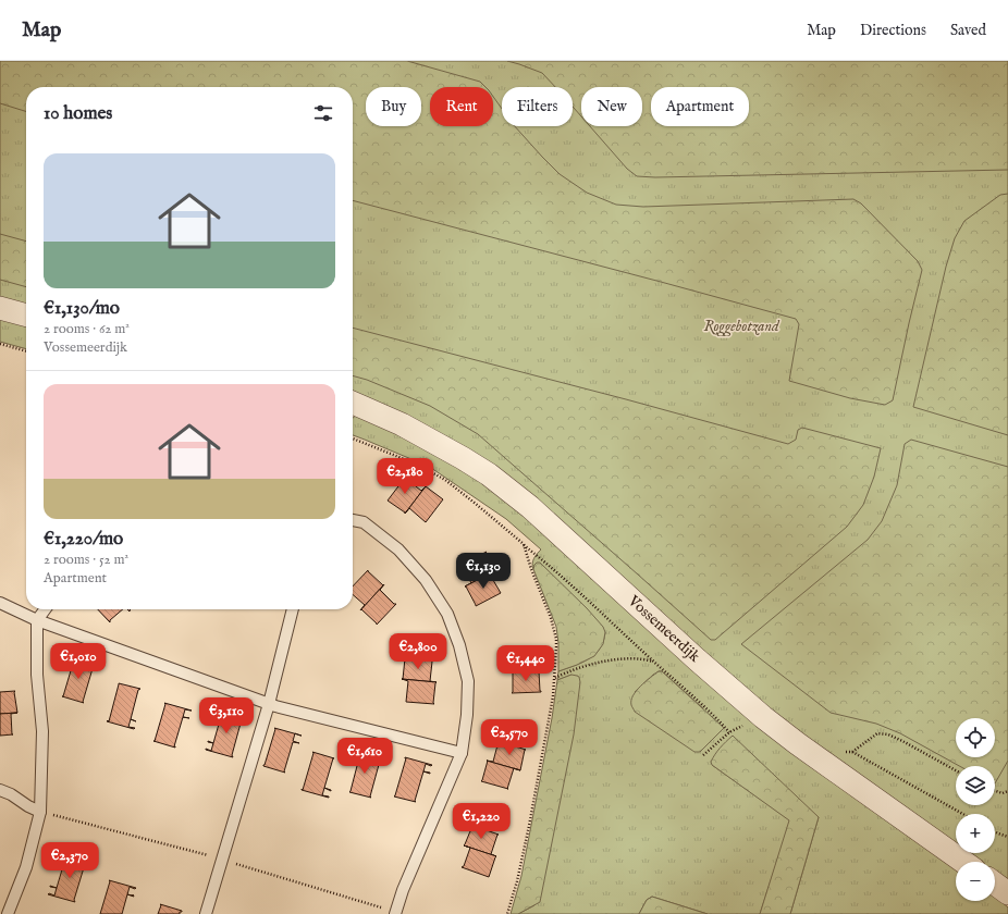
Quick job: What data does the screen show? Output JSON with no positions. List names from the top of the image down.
{
  "streets": {
    "street": ["Vossemeerdijk"]
  },
  "parks": ["Roggebotzand"],
  "page": {
    "header": "Map",
    "nav": ["Map", "Directions", "Saved"],
    "chip": [
      "Buy",
      "Rent",
      "Filters",
      "New",
      "Apartment"
    ],
    "heading": "10 homes",
    "list": [
      {
        "name": "€1,130/mo",
        "note": "2 rooms · 62 m² · Vossemeerdijk"
      },
      {
        "name": "€1,220/mo",
        "note": "2 rooms · 52 m² · Apartment"
      }
    ],
    "price": [
      "€2,180",
      "€1,130",
      "€2,800",
      "€1,010",
      "€1,440",
      "€3,110",
      "€2,570",
      "€1,610",
      "€1,220",
      "€2,370"
    ],
    "map_buttons": ["+", "−"]
  }
}
